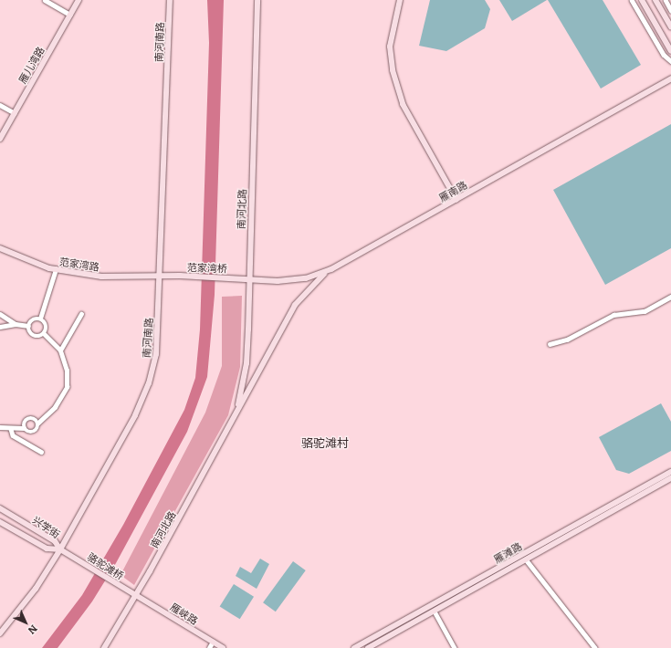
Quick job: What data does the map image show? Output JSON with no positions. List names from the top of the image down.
{
  "streets": {
    "street": [
      "南河南路",
      "雁儿湾路",
      "雁南路",
      "南河北路",
      "范家湾路",
      "范家湾桥",
      "兴学街",
      "雁滩路",
      "骆驼滩桥",
      "雁峡路"
    ]
  },
  "crossings": [
    ["南河南路", "范家湾路"],
    ["南河南路", "兴学街"],
    ["南河南路", "骆驼滩桥"],
    ["雁南路", "南河北路"],
    ["雁南路", "范家湾桥"],
    ["南河北路", "骆驼滩桥"],
    ["南河北路", "雁峡路"],
    ["范家湾路", "范家湾桥"],
    ["兴学街", "骆驼滩桥"],
    ["骆驼滩桥", "雁峡路"]
  ],
  "districts": ["骆驼滩村"],
  "north": "bottom right"
}
